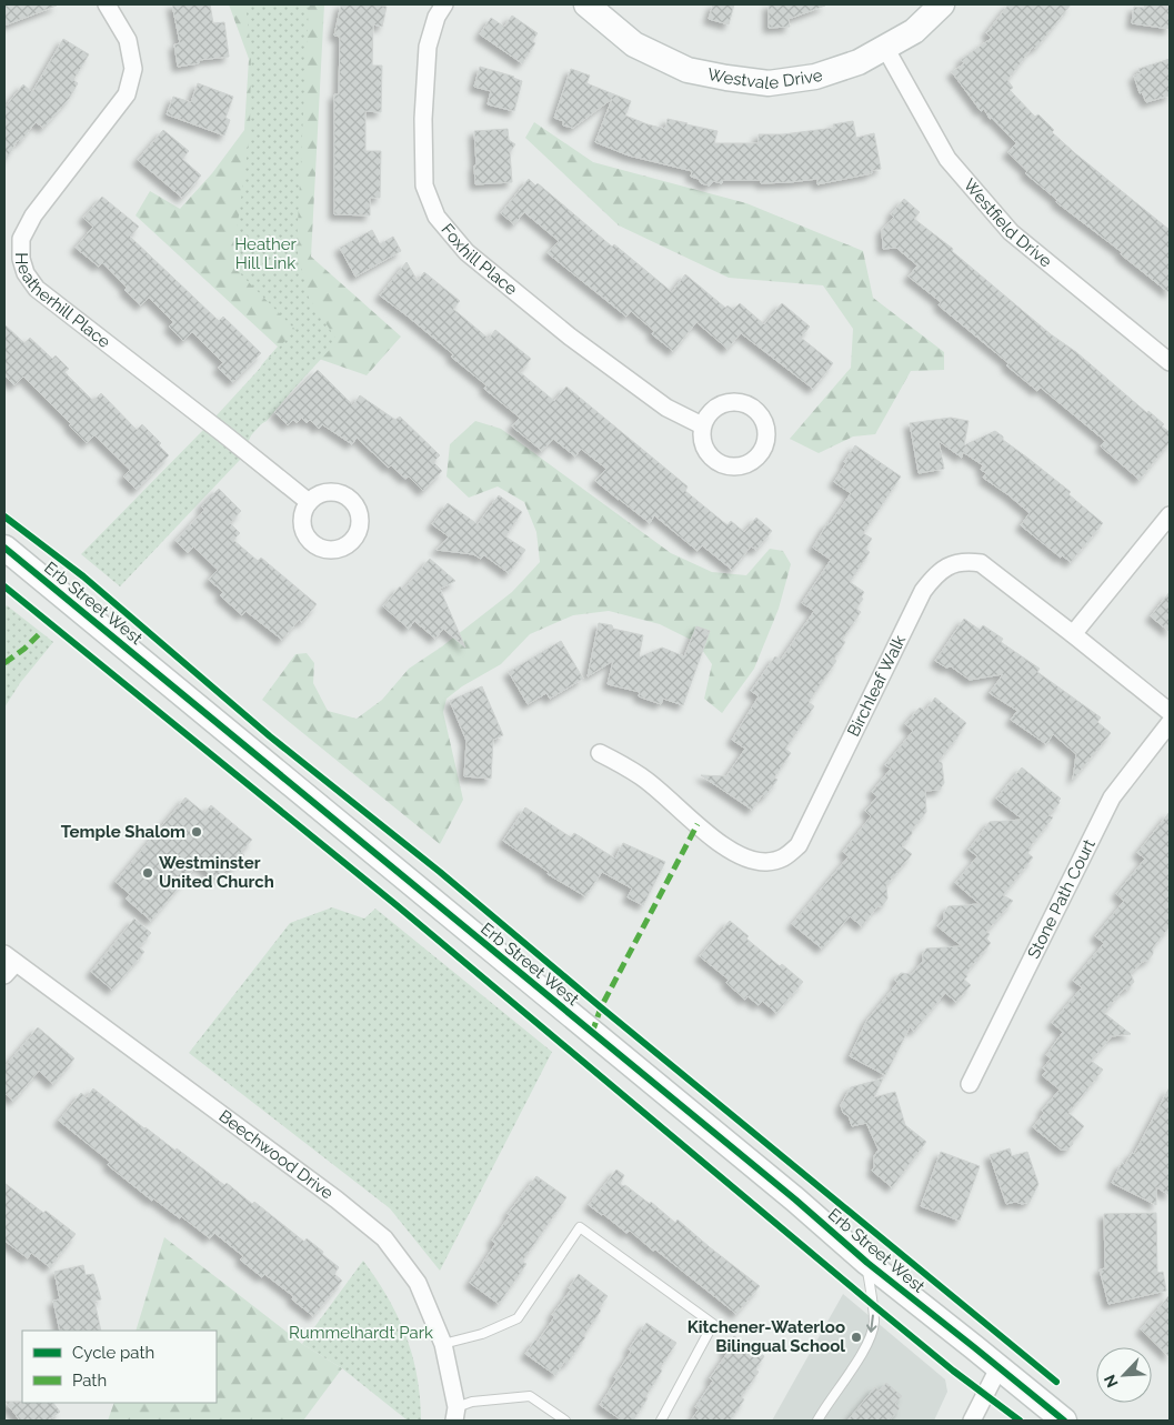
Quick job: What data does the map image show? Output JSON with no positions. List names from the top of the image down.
{
  "streets": {
    "main road": ["Westvale Drive", "Erb Street West"],
    "street": [
      "Westfield Drive",
      "Foxhill Place",
      "Heatherhill Place",
      "Birchleaf Walk",
      "Stone Path Court",
      "Beechwood Drive"
    ]
  },
  "crossings": [
    ["Westvale Drive", "Westfield Drive"]
  ],
  "parks": ["Heather Hill Link", "Rummelhardt Park"],
  "places": ["Temple Shalom", "Westminster United Church", "Kitchener-Waterloo Bilingual School"],
  "legend": ["Cycle path", "Path"],
  "north": "bottom left"
}
